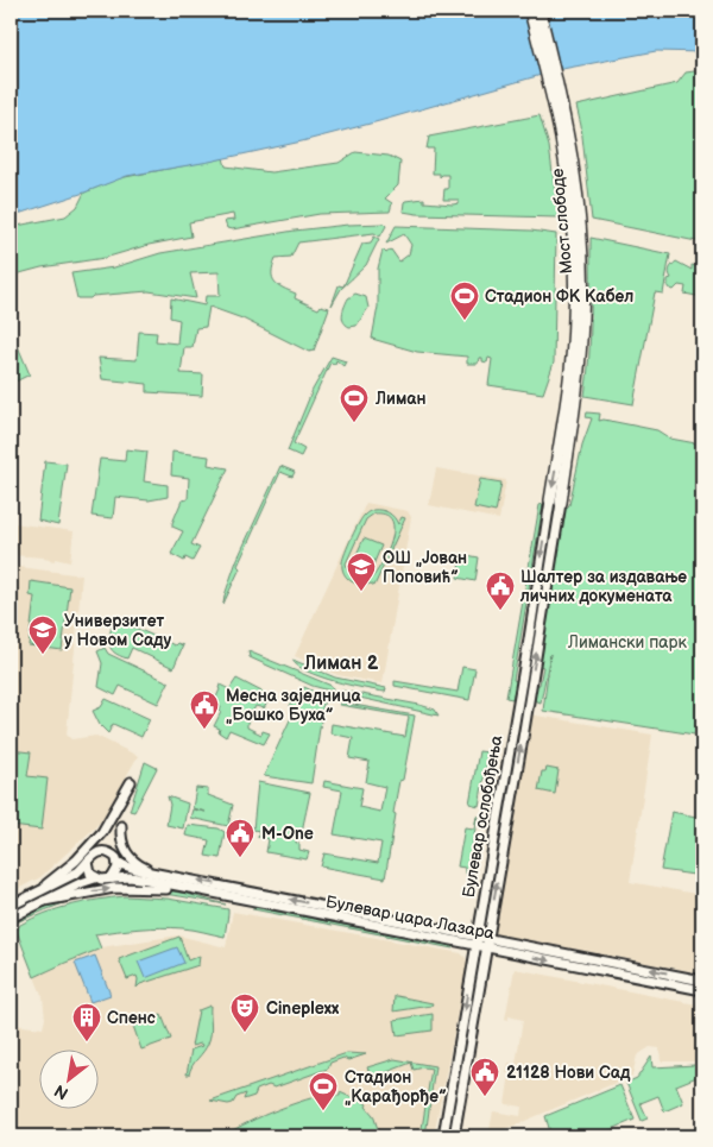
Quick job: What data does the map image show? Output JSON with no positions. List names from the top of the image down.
{
  "streets": {
    "highway": ["Мост слободе"],
    "main road": ["Булевар ослобођења", "Булевар цара Лазара"]
  },
  "crossings": [
    ["Мост слободе", "Булевар ослобођења"],
    ["Булевар ослобођења", "Булевар цара Лазара"]
  ],
  "districts": ["Лиман 2"],
  "parks": ["Лимански парк"],
  "places": {
    "sports": ["Стадион ФК Кабел", "Лиман", "Стадион „Карађорђе”"],
    "school or university": ["ОШ „Јован Поповић”", "Универзитет у Новом Саду"],
    "public building": [
      "Шалтер за издавање личних докумената",
      "Месна заједница „Бошко Буха”",
      "M-One",
      "21128 Нови Сад"
    ],
    "theatre": ["Cineplexx"],
    "building": ["Спенс"]
  },
  "north": "bottom left"
}
